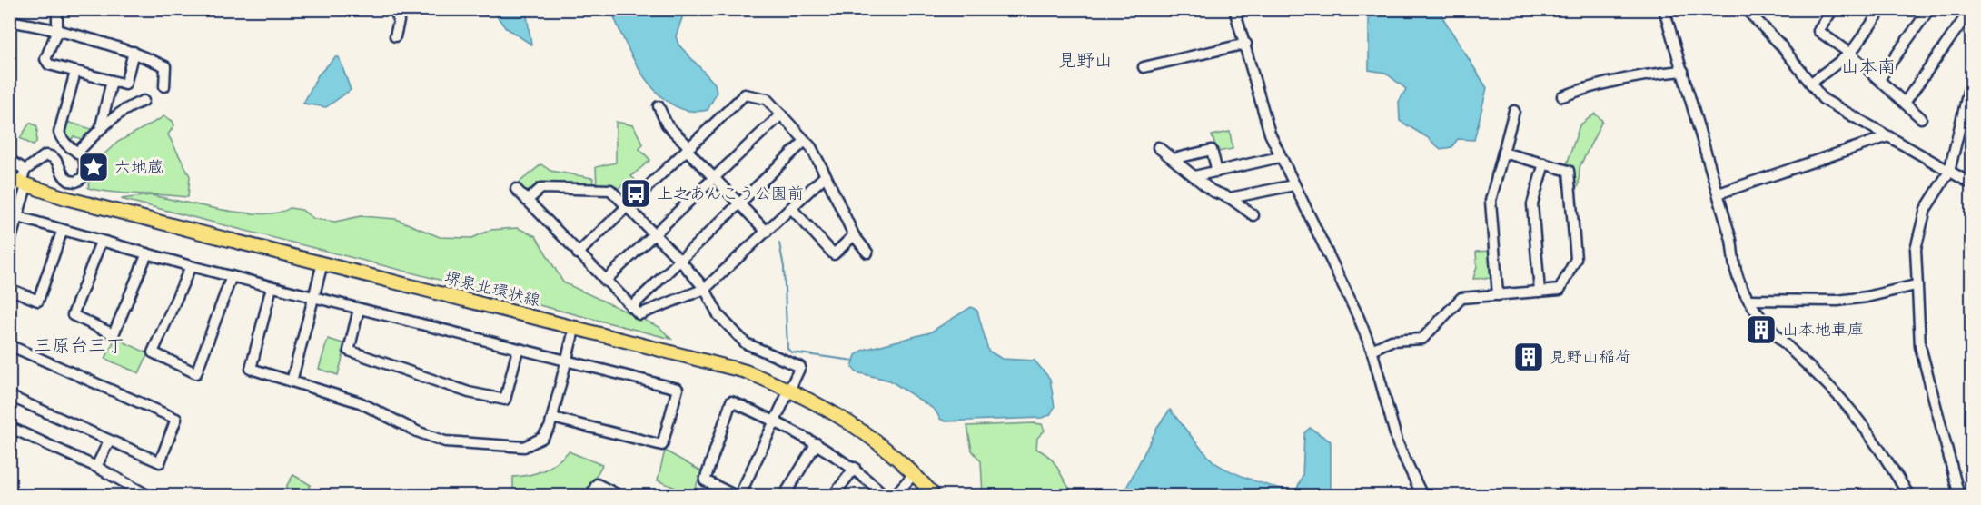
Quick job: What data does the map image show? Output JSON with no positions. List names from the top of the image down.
{
  "streets": {
    "main road": ["堺泉北環状線"]
  },
  "districts": ["見野山", "山本南", "三原台三丁"],
  "places": {
    "place": ["六地蔵"],
    "bus stop": ["上之あんこう公園前"],
    "building": ["山本地車庫", "見野山稲荷"]
  }
}
